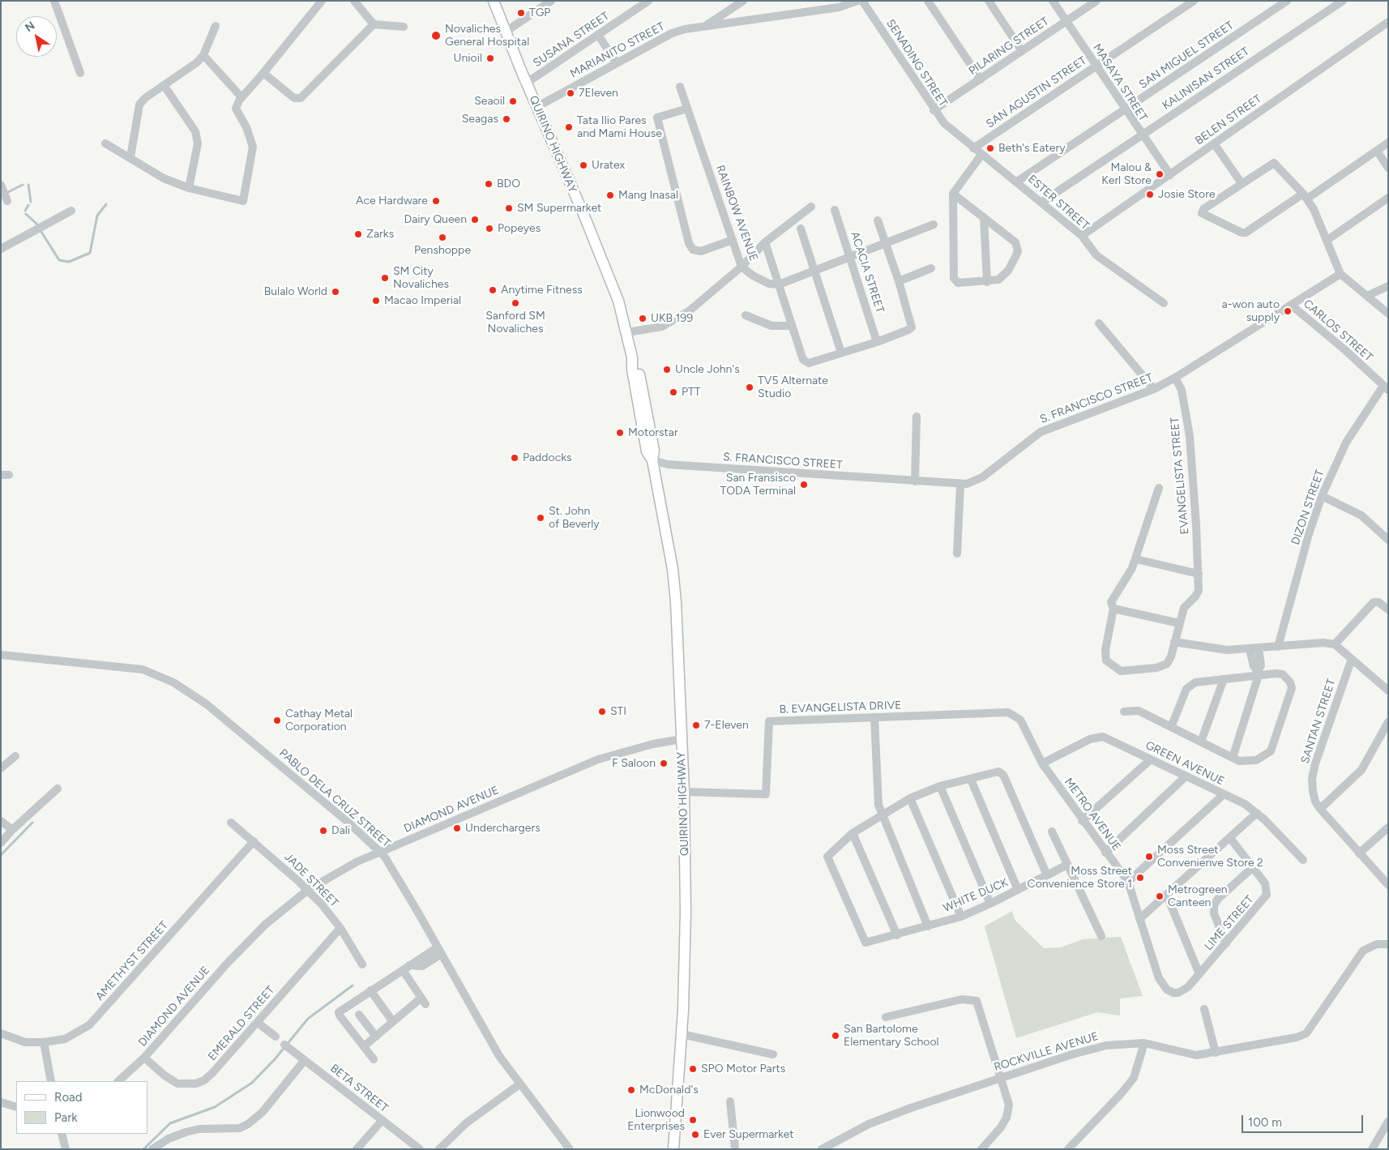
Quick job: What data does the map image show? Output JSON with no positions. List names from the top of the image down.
{
  "streets": {
    "main road": ["QUIRINO HIGHWAY"],
    "street": [
      "SUSANA STREET",
      "PILARING STREET",
      "MARIANITO STREET",
      "SAN MIGUEL STREET",
      "SENADING STREET",
      "KALINISAN STREET",
      "MASAYA STREET",
      "SAN AGUSTIN STREET",
      "BELEN STREET",
      "ESTER STREET",
      "RAINBOW AVENUE",
      "ACACIA STREET",
      "CARLOS STREET",
      "S. FRANCISCO STREET",
      "EVANGELISTA STREET",
      "DIZON STREET",
      "B. EVANGELISTA DRIVE",
      "SANTAN STREET",
      "GREEN AVENUE",
      "PABLO DELA CRUZ STREET",
      "DIAMOND AVENUE",
      "METRO AVENUE",
      "JADE STREET",
      "WHITE DUCK",
      "LIME STREET",
      "AMETHYST STREET",
      "EMERALD STREET",
      "ROCKVILLE AVENUE",
      "BETA STREET"
    ]
  },
  "crossings": [
    ["SUSANA STREET", "QUIRINO HIGHWAY"],
    ["PILARING STREET", "SENADING STREET"],
    ["PILARING STREET", "MASAYA STREET"],
    ["MARIANITO STREET", "QUIRINO HIGHWAY"],
    ["SAN MIGUEL STREET", "MASAYA STREET"],
    ["SAN MIGUEL STREET", "ESTER STREET"],
    ["SENADING STREET", "ESTER STREET"],
    ["KALINISAN STREET", "MASAYA STREET"],
    ["KALINISAN STREET", "ESTER STREET"],
    ["MASAYA STREET", "SAN AGUSTIN STREET"],
    ["MASAYA STREET", "BELEN STREET"],
    ["SAN AGUSTIN STREET", "ESTER STREET"],
    ["BELEN STREET", "ESTER STREET"],
    ["QUIRINO HIGHWAY", "S. FRANCISCO STREET"],
    ["QUIRINO HIGHWAY", "B. EVANGELISTA DRIVE"],
    ["QUIRINO HIGHWAY", "DIAMOND AVENUE"],
    ["CARLOS STREET", "S. FRANCISCO STREET"],
    ["CARLOS STREET", "DIZON STREET"],
    ["S. FRANCISCO STREET", "EVANGELISTA STREET"],
    ["B. EVANGELISTA DRIVE", "METRO AVENUE"],
    ["GREEN AVENUE", "METRO AVENUE"],
    ["PABLO DELA CRUZ STREET", "DIAMOND AVENUE"],
    ["DIAMOND AVENUE", "JADE STREET"],
    ["DIAMOND AVENUE", "EMERALD STREET"],
    ["METRO AVENUE", "LIME STREET"],
    ["JADE STREET", "AMETHYST STREET"],
    ["JADE STREET", "EMERALD STREET"]
  ],
  "places": [
    "TGP",
    "Novaliches General Hospital",
    "Unioil",
    "7Eleven",
    "Seaoil",
    "Seagas",
    "Tata Ilio Pares and Mami House",
    "Beth's Eatery",
    "Uratex",
    "Malou & Kerl Store",
    "BDO",
    "Josie Store",
    "Mang Inasal",
    "Ace Hardware",
    "SM Supermarket",
    "Dairy Queen",
    "Popeyes",
    "Zarks",
    "Penshoppe",
    "SM City Novaliches",
    "Anytime Fitness",
    "Bulalo World",
    "Macao Imperial",
    "Sanford SM Novaliches",
    "a-won auto supply",
    "UKB 199",
    "Uncle John's",
    "TV5 Alternate Studio",
    "PTT",
    "Motorstar",
    "Paddocks",
    "San Fransisco TODA Terminal",
    "St. John of Beverly",
    "STI",
    "Cathay Metal Corporation",
    "7-Eleven",
    "F Saloon",
    "Underchargers",
    "Dali",
    "Moss Street Convenienve Store 2",
    "Moss Street Convenience Store 1",
    "Metrogreen Canteen",
    "San Bartolome Elementary School",
    "SPO Motor Parts",
    "McDonald's",
    "Lionwood Enterprises",
    "Ever Supermarket"
  ],
  "legend": ["Road", "Park"],
  "scale_bar": "100 m",
  "north": "top left"
}
